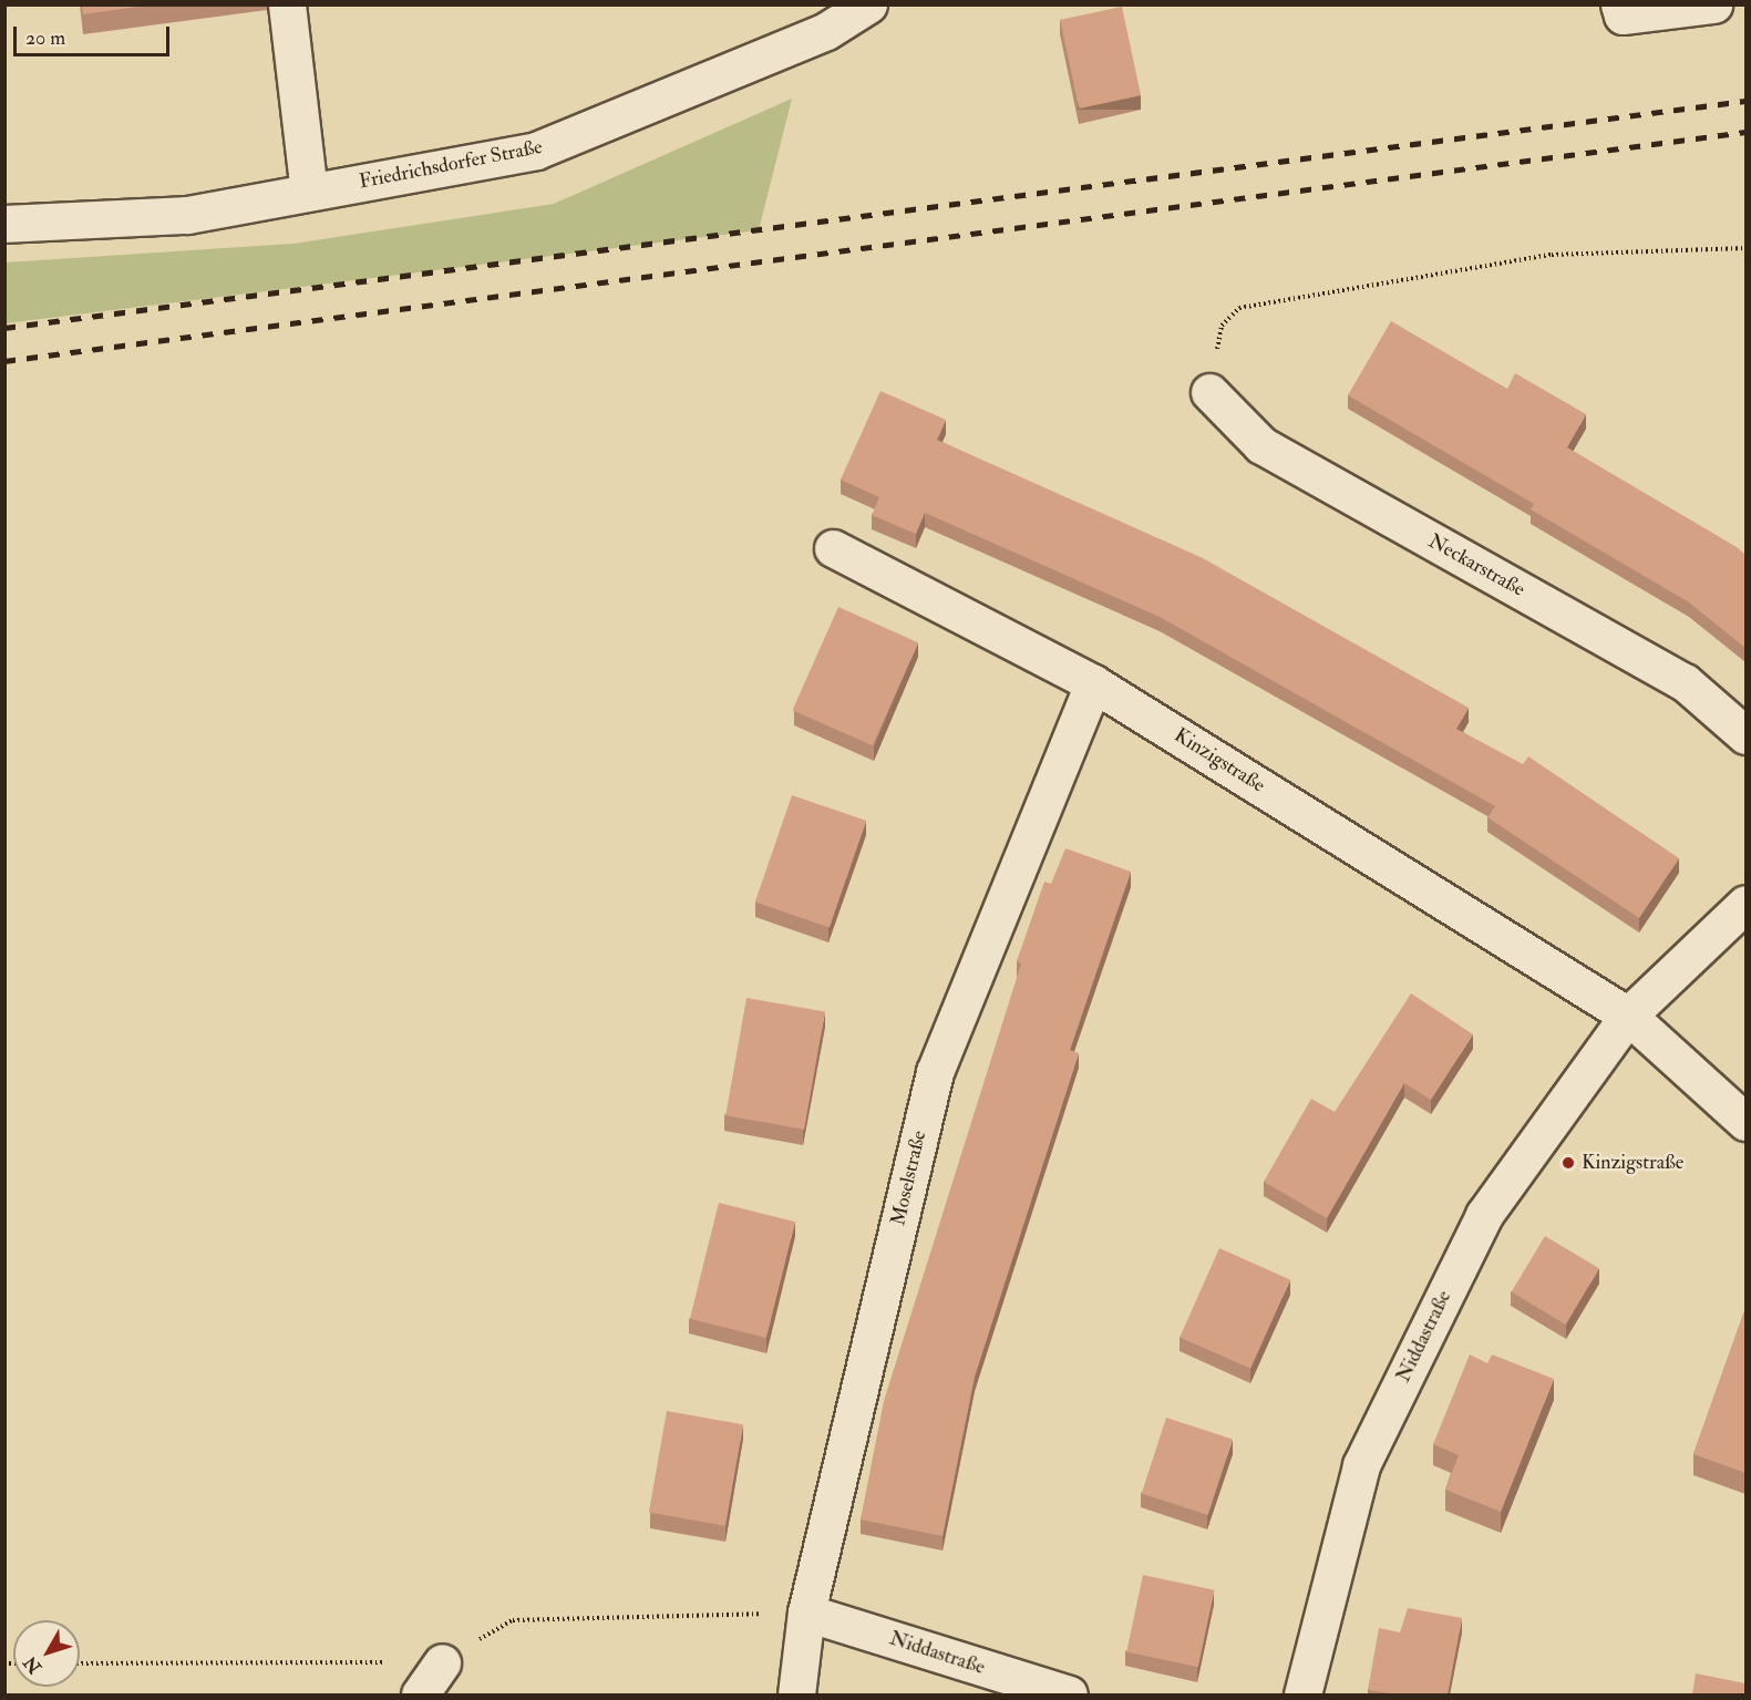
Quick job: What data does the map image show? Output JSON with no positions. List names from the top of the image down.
{
  "streets": {
    "street": [
      "Friedrichsdorfer Straße",
      "Neckarstraße",
      "Kinzigstraße",
      "Moselstraße",
      "Niddastraße"
    ]
  },
  "crossings": [
    ["Kinzigstraße", "Moselstraße"],
    ["Kinzigstraße", "Niddastraße"],
    ["Moselstraße", "Niddastraße"]
  ],
  "places": ["Kinzigstraße"],
  "scale_bar": "20 m",
  "north": "bottom left"
}
